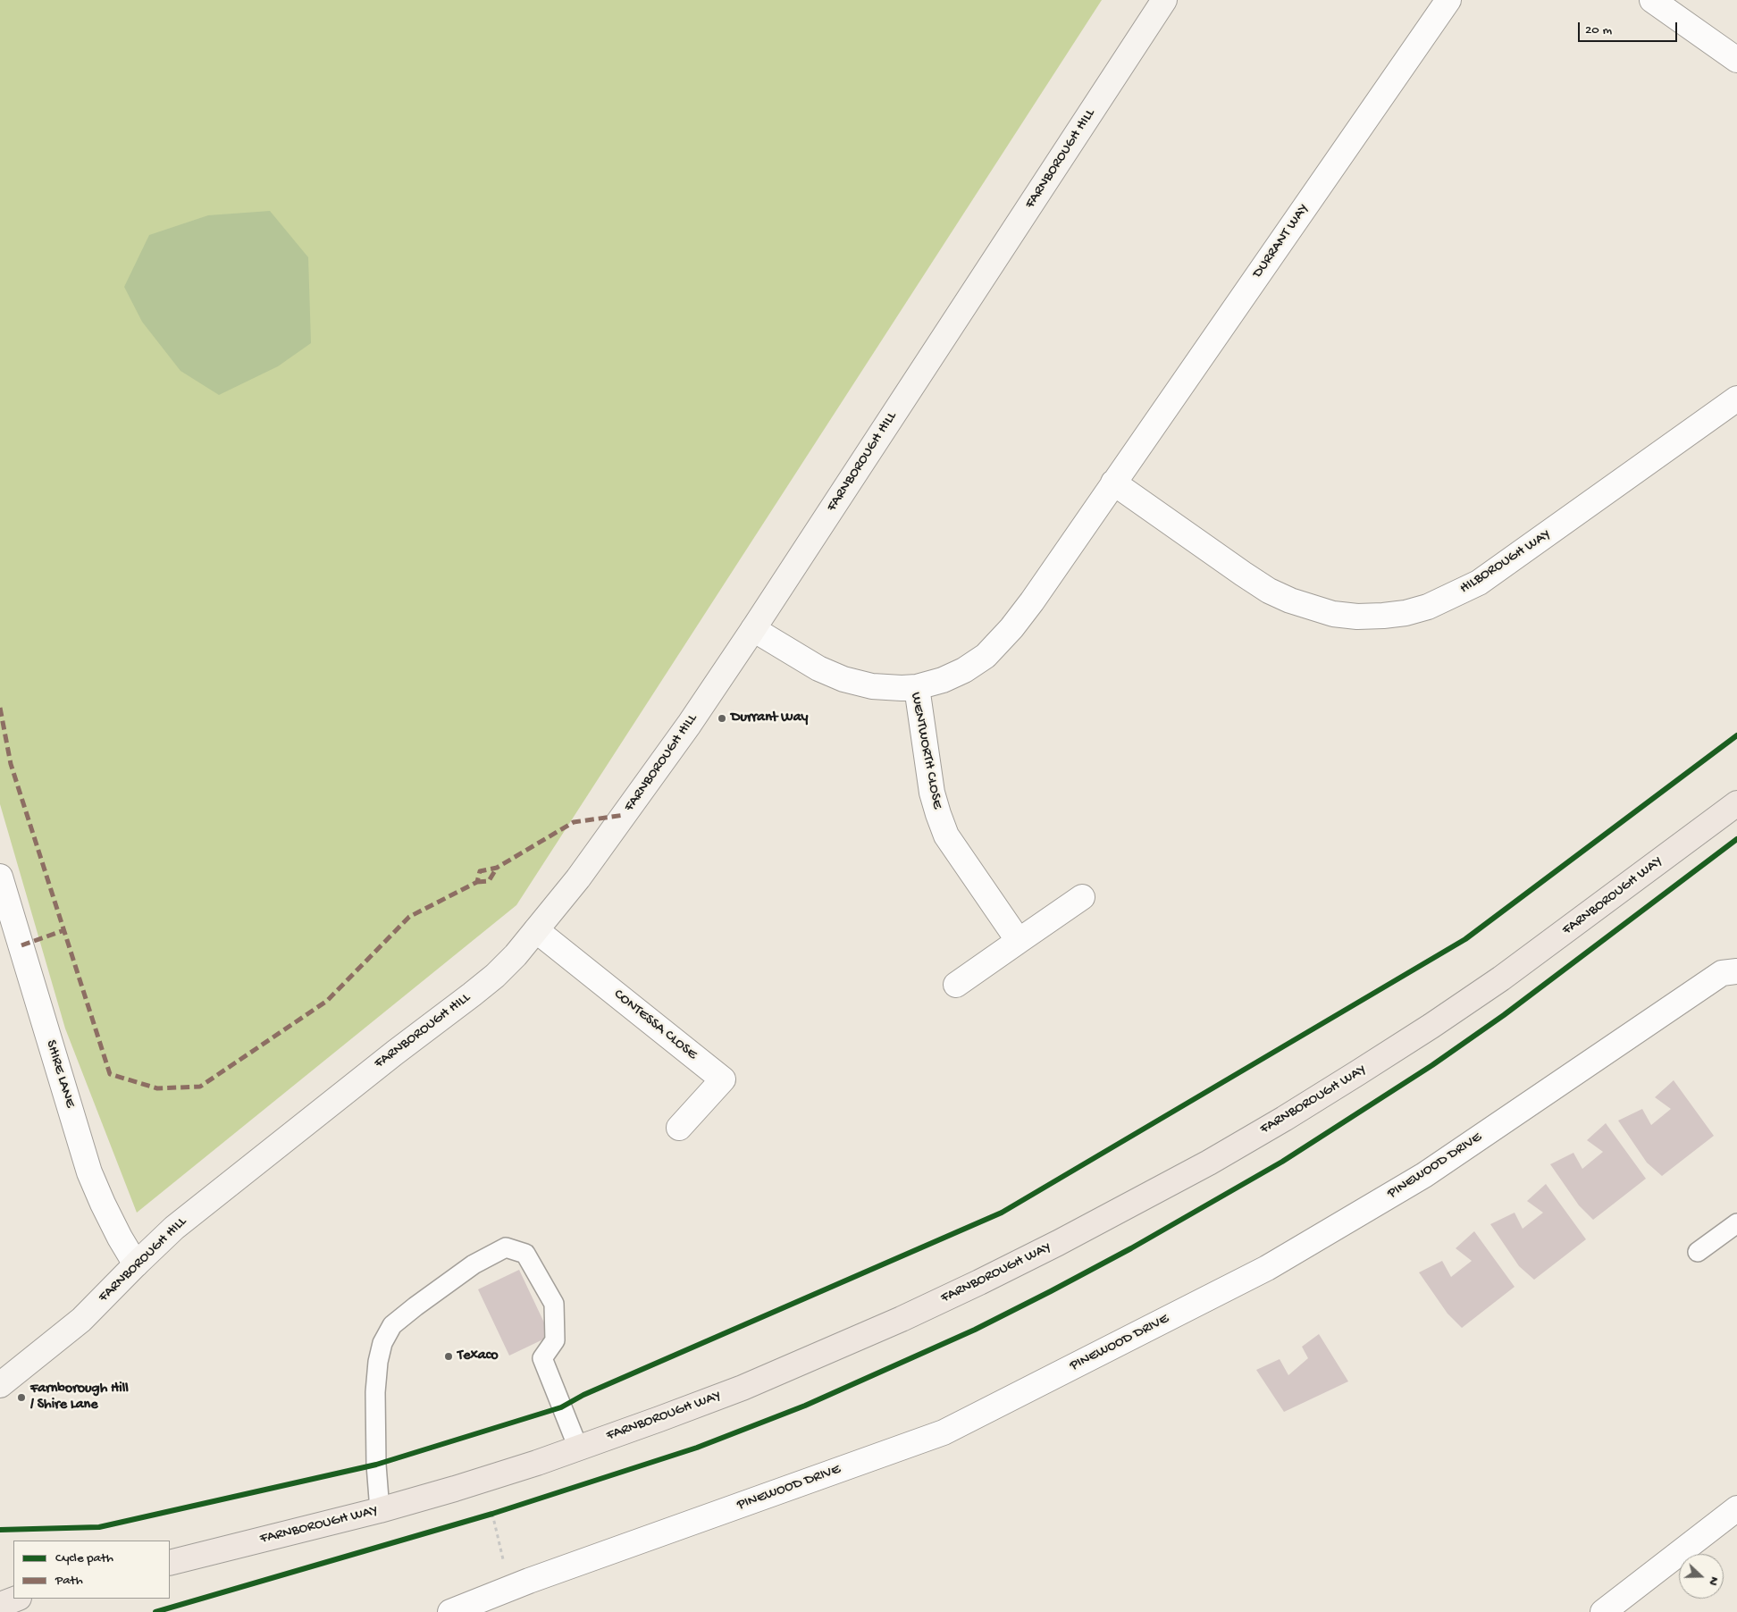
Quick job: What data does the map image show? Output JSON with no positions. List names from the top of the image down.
{
  "streets": {
    "highway": ["FARNBOROUGH WAY"],
    "main road": ["FARNBOROUGH HILL"],
    "street": [
      "DURRANT WAY",
      "HILBOROUGH WAY",
      "WENTWORTH CLOSE",
      "CONTESSA CLOSE",
      "SHIRE LANE",
      "PINEWOOD DRIVE"
    ]
  },
  "crossings": [
    ["FARNBOROUGH HILL", "WENTWORTH CLOSE"],
    ["FARNBOROUGH HILL", "CONTESSA CLOSE"],
    ["FARNBOROUGH HILL", "SHIRE LANE"],
    ["DURRANT WAY", "HILBOROUGH WAY"],
    ["DURRANT WAY", "WENTWORTH CLOSE"]
  ],
  "places": ["Durrant Way", "Texaco", "Farnborough Hill / Shire Lane"],
  "legend": ["Cycle path", "Path"],
  "scale_bar": "20 m",
  "north": "right"
}
